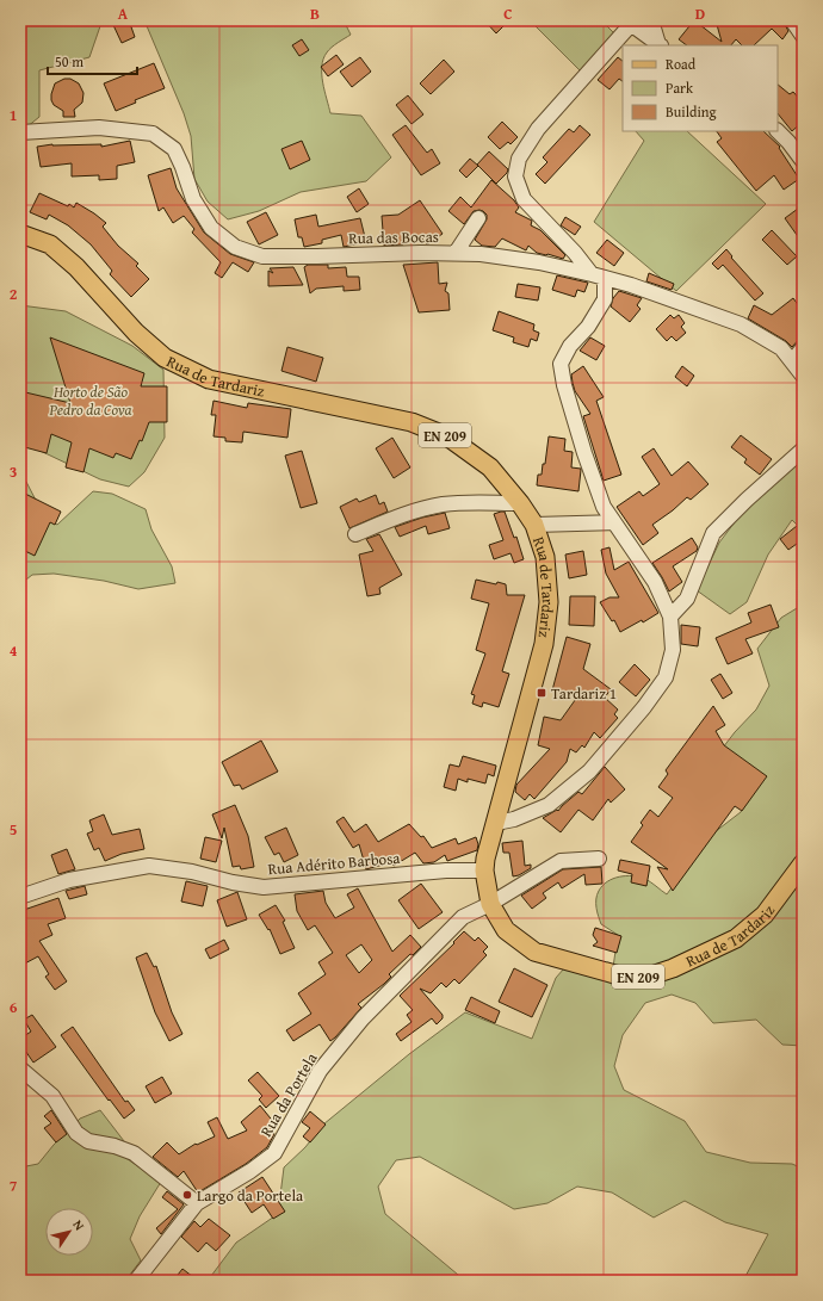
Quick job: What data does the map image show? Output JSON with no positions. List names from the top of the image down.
{
  "streets": {
    "main road": ["Rua de Tardariz", "EN 209"],
    "street": ["Rua das Bocas", "Rua Adérito Barbosa", "Rua da Portela"]
  },
  "crossings": [
    ["Rua de Tardariz", "Rua Adérito Barbosa"],
    ["Rua de Tardariz", "Rua da Portela"]
  ],
  "parks": ["Horto de São Pedro da Cova"],
  "places": {
    "transit": ["Tardariz 1"],
    "other": ["Largo da Portela"]
  },
  "legend": ["Road", "Park", "Building"],
  "scale_bar": "50 m",
  "north": "top right",
  "grid": {
    "columns": [
      "A",
      "B",
      "C",
      "D"
    ],
    "rows": [
      "1",
      "2",
      "3",
      "4",
      "5",
      "6",
      "7"
    ]
  }
}
